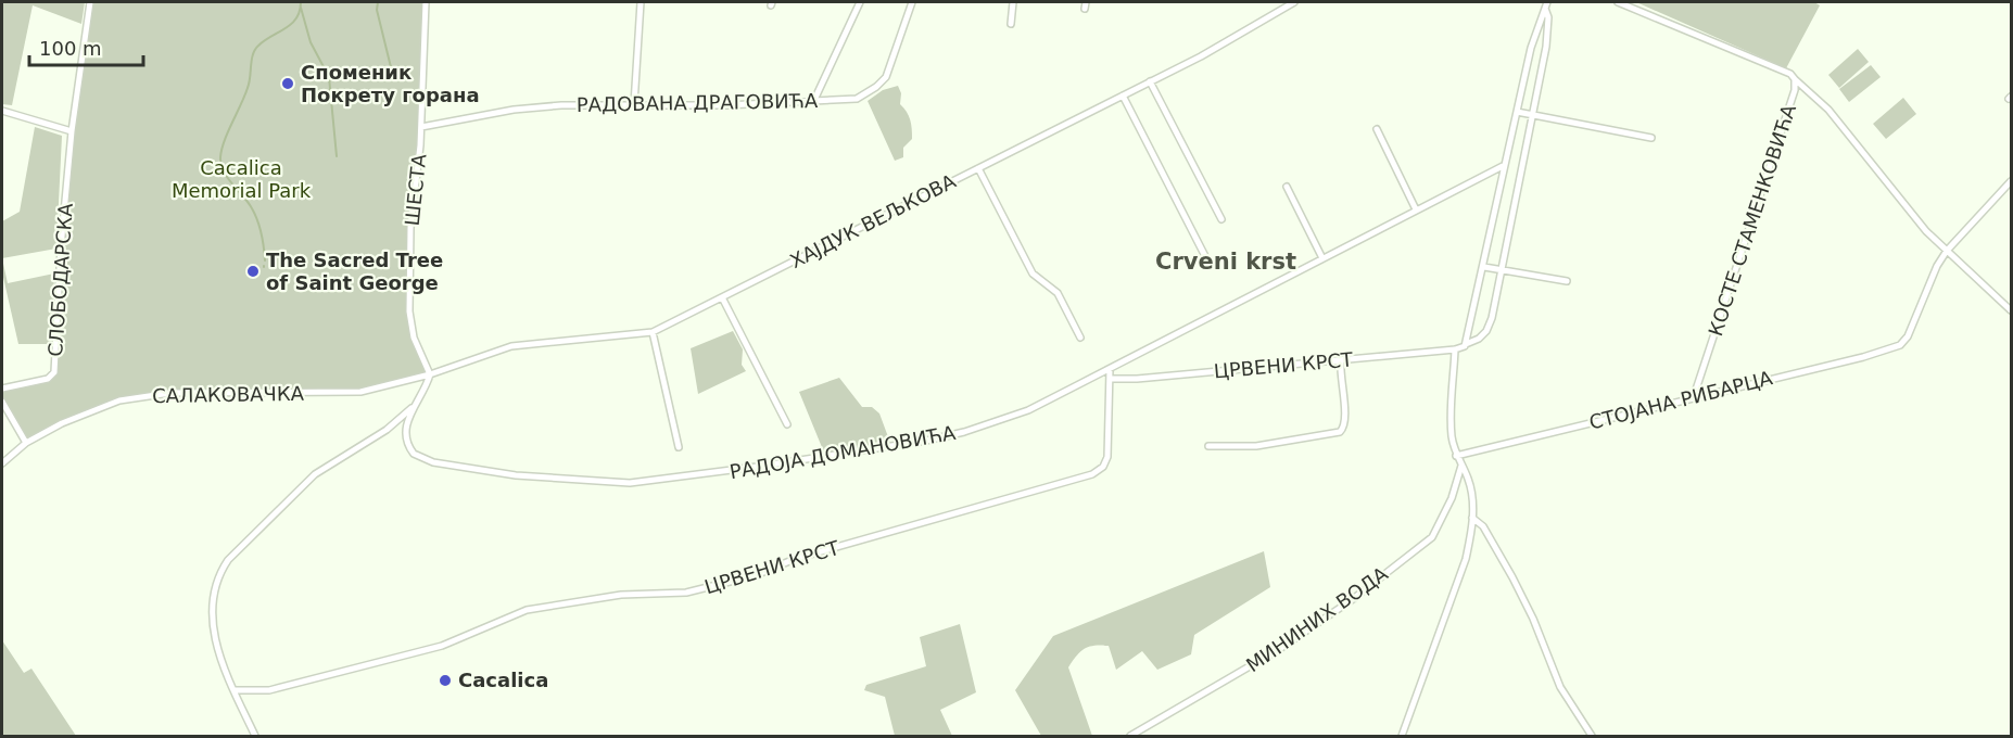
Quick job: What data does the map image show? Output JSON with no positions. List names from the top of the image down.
{
  "streets": {
    "street": [
      "РАДОВАНА ДРАГОВИЋА",
      "ШЕСТА",
      "КОСТЕ СТАМЕНКОВИЋА",
      "ХАЈДУК ВЕЉКОВА",
      "СЛОБОДАРСКА",
      "ЦРВЕНИ КРСТ",
      "САЛАКОВАЧКА",
      "СТОЈАНА РИБАРЦА",
      "РАДОЈА ДОМАНОВИЋА",
      "МИНИНИХ ВОДА"
    ]
  },
  "crossings": [
    ["РАДОВАНА ДРАГОВИЋА", "ШЕСТА"],
    ["ШЕСТА", "ХАЈДУК ВЕЉКОВА"],
    ["ШЕСТА", "САЛАКОВАЧКА"],
    ["ШЕСТА", "РАДОЈА ДОМАНОВИЋА"],
    ["КОСТЕ СТАМЕНКОВИЋА", "СТОЈАНА РИБАРЦА"],
    ["ХАЈДУК ВЕЉКОВА", "САЛАКОВАЧКА"],
    ["ХАЈДУК ВЕЉКОВА", "РАДОЈА ДОМАНОВИЋА"],
    ["ЦРВЕНИ КРСТ", "РАДОЈА ДОМАНОВИЋА"],
    ["САЛАКОВАЧКА", "РАДОЈА ДОМАНОВИЋА"]
  ],
  "districts": ["Crveni krst"],
  "parks": ["Cacalica Memorial Park"],
  "places": ["Споменик Покрету горана", "The Sacred Tree of Saint George", "Cacalica"],
  "scale_bar": "100 m"
}
